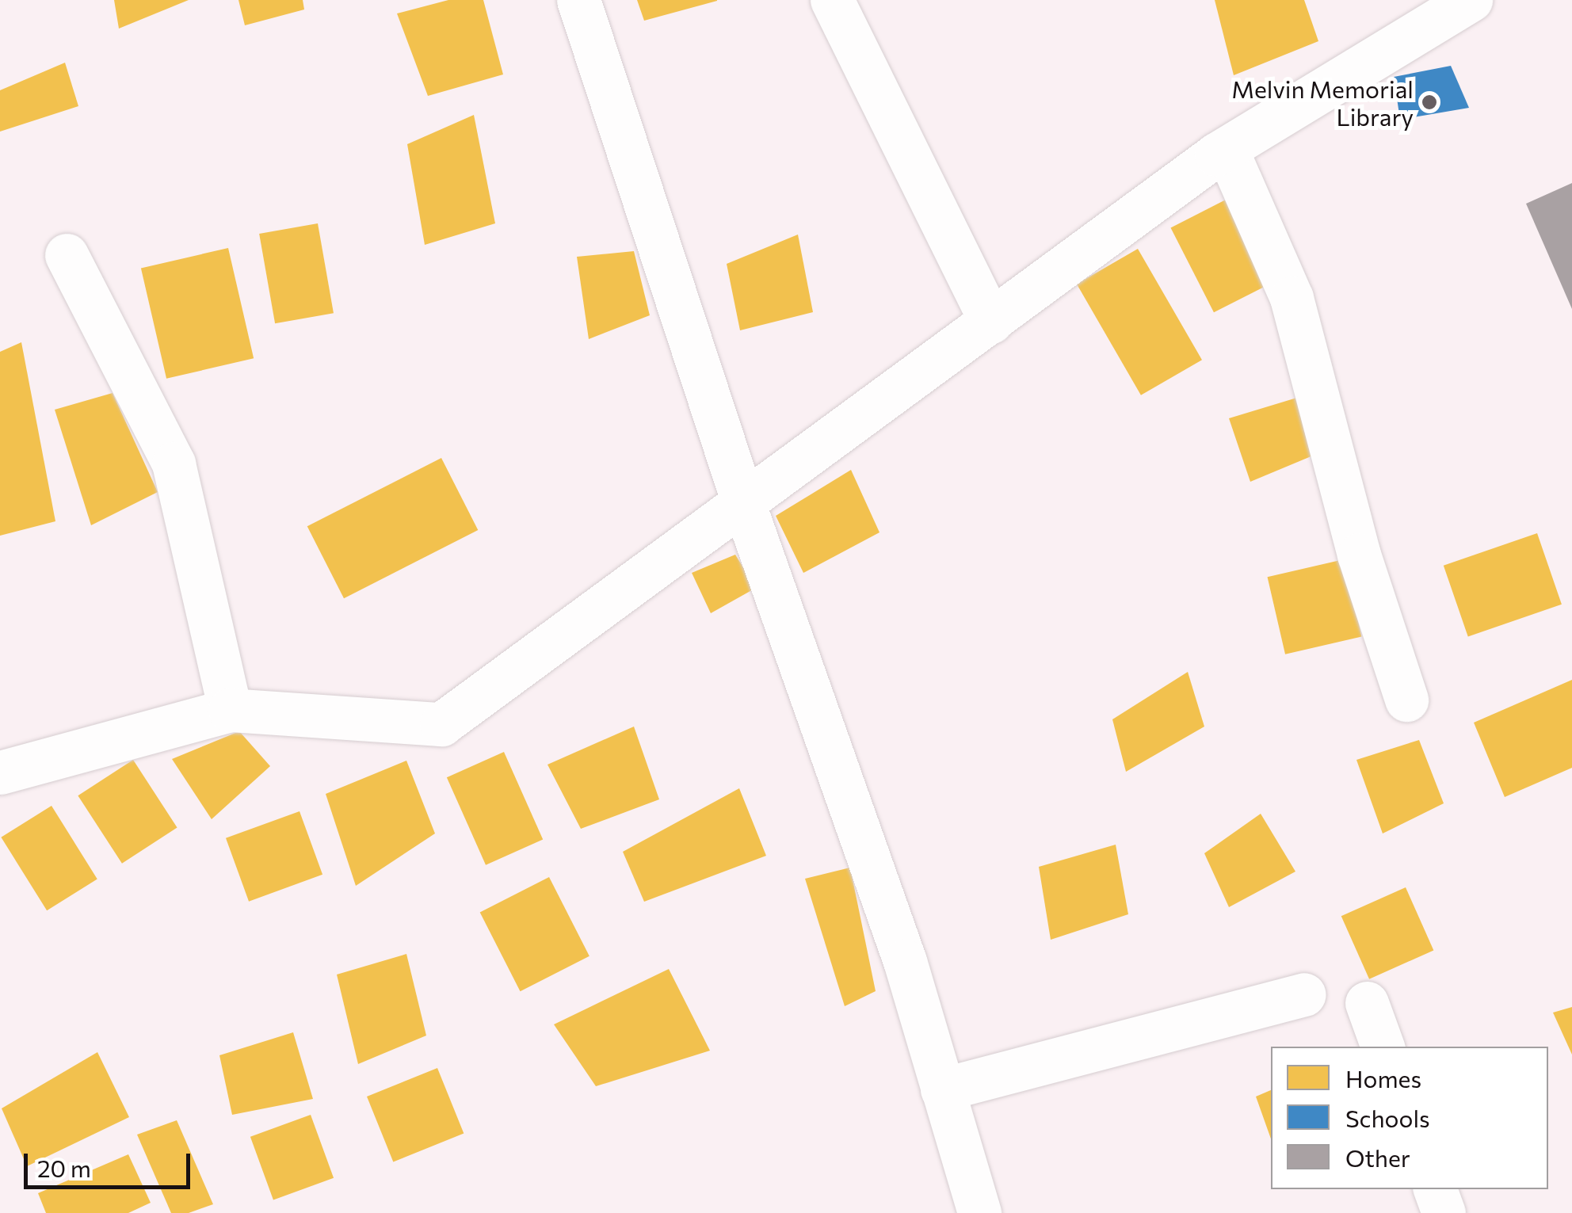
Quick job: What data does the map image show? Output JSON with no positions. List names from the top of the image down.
{
  "places": ["Melvin Memorial Library"],
  "legend": ["Homes", "Schools", "Other"],
  "scale_bar": "20 m"
}
